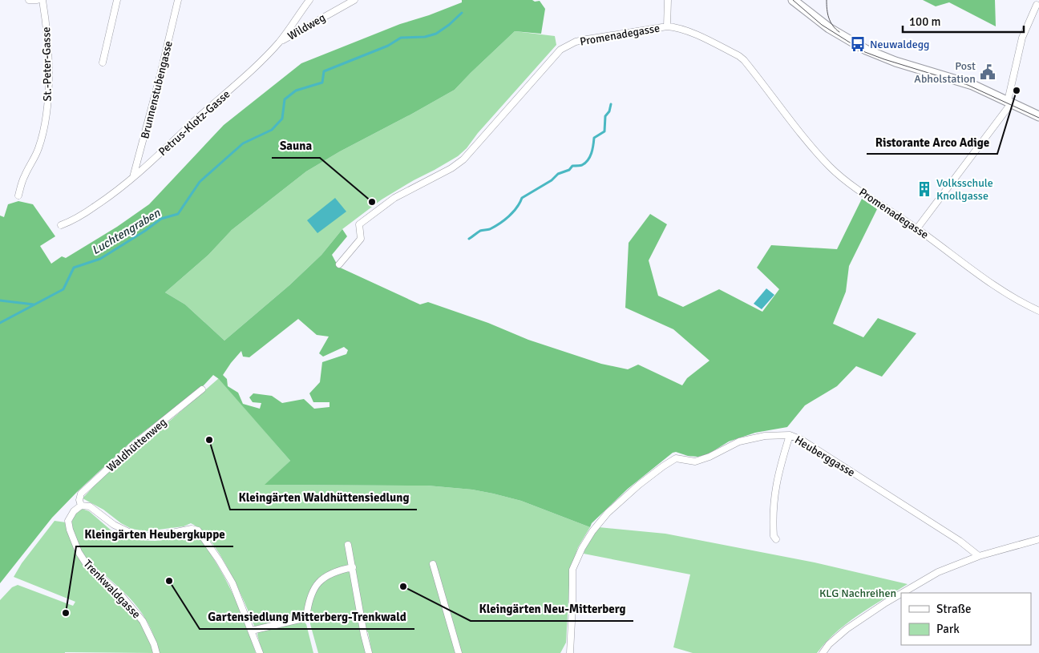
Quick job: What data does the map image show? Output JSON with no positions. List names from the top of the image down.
{
  "streets": {
    "street": [
      "Wildweg",
      "Promenadegasse",
      "St.-Peter-Gasse",
      "Brunnenstubengasse",
      "Petrus-Klotz-Gasse",
      "Waldhüttenweg",
      "Heuberggasse",
      "Trenkwaldgasse"
    ]
  },
  "crossings": [
    ["Wildweg", "Petrus-Klotz-Gasse"],
    ["Brunnenstubengasse", "Petrus-Klotz-Gasse"],
    ["Waldhüttenweg", "Trenkwaldgasse"]
  ],
  "water": ["Luchtengraben"],
  "parks": ["KLG Nachreihen"],
  "places": {
    "bus stop": ["Neuwaldegg"],
    "public building": ["Post Abholstation"],
    "other": [
      "Ristorante Arco Adige",
      "Sauna",
      "Kleingärten Waldhüttensiedlung",
      "Gartensiedlung Mitterberg-Trenkwald",
      "Kleingärten Neu-Mitterberg",
      "Kleingärten Heubergkuppe"
    ],
    "building": ["Volksschule Knollgasse"]
  },
  "legend": ["Straße", "Park"],
  "scale_bar": "100 m"
}
